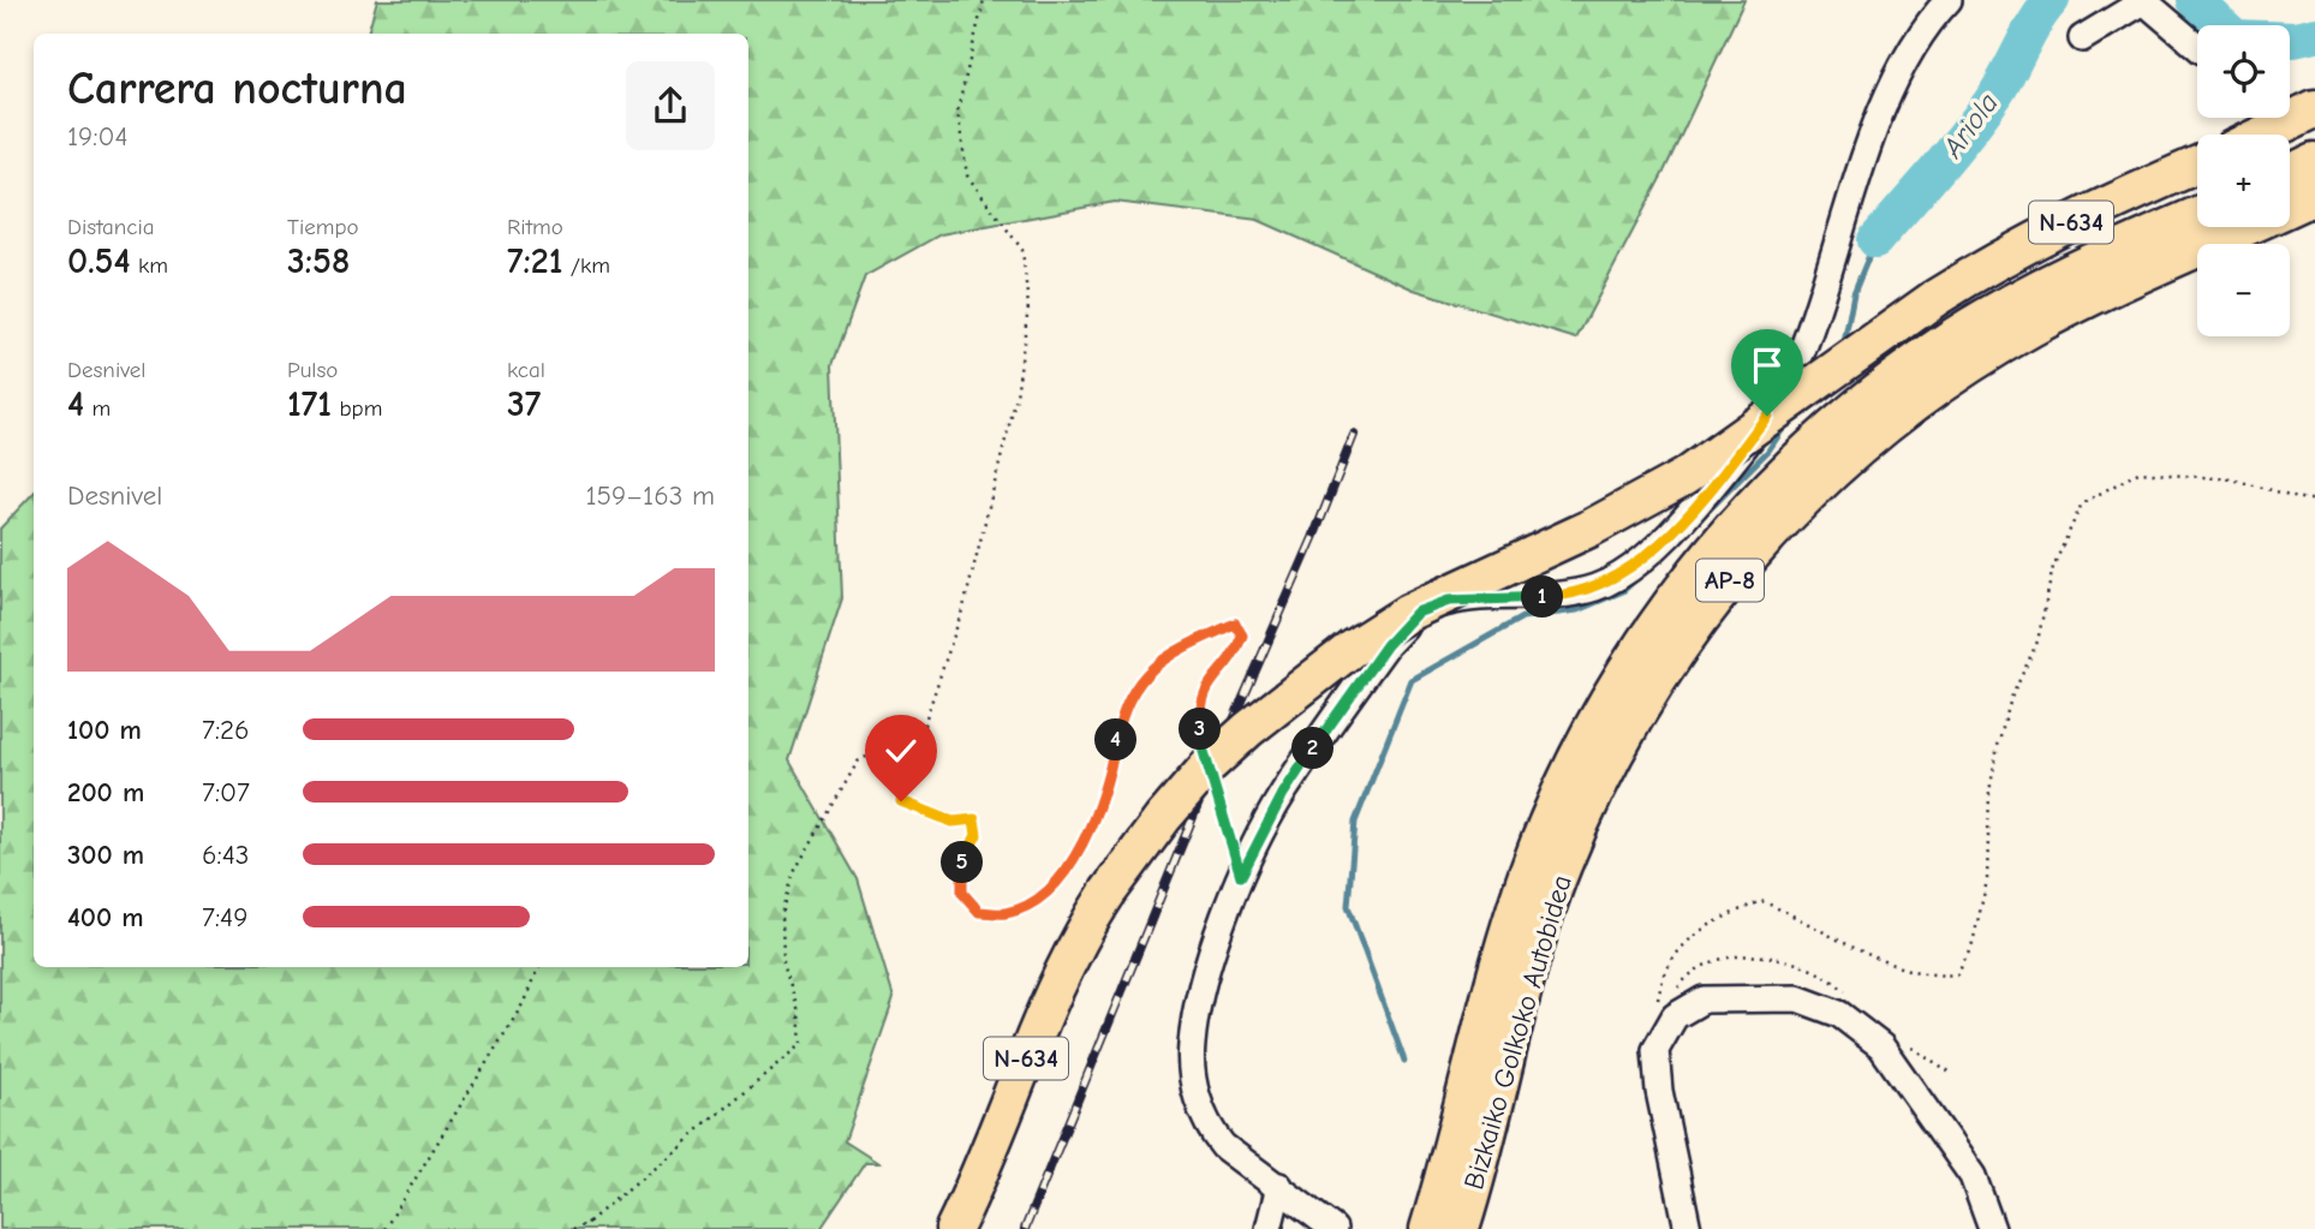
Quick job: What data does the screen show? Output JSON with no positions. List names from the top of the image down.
{
  "streets": {
    "highway": ["N-634", "AP-8", "Bizkaiko Golkoko Autobidea"]
  },
  "water": ["Ariola"],
  "page": {
    "map_buttons": ["+", "−"],
    "heading": ["Carrera nocturna", "19:04"],
    "stats": [
      ["Distancia", "0.54 km"],
      ["Tiempo", "3:58"],
      ["Ritmo", "7:21 /km"],
      ["Desnivel", "4 m"],
      ["Pulso", "171 bpm"],
      ["kcal", "37"]
    ],
    "chart": ["Desnivel", "159–163 m"],
    "pins": [
      "1",
      "3",
      "4",
      "2",
      "5"
    ],
    "list": [
      {
        "name": "100 m",
        "note": "7:26"
      },
      {
        "name": "200 m",
        "note": "7:07"
      },
      {
        "name": "300 m",
        "note": "6:43"
      },
      {
        "name": "400 m",
        "note": "7:49"
      }
    ]
  }
}
